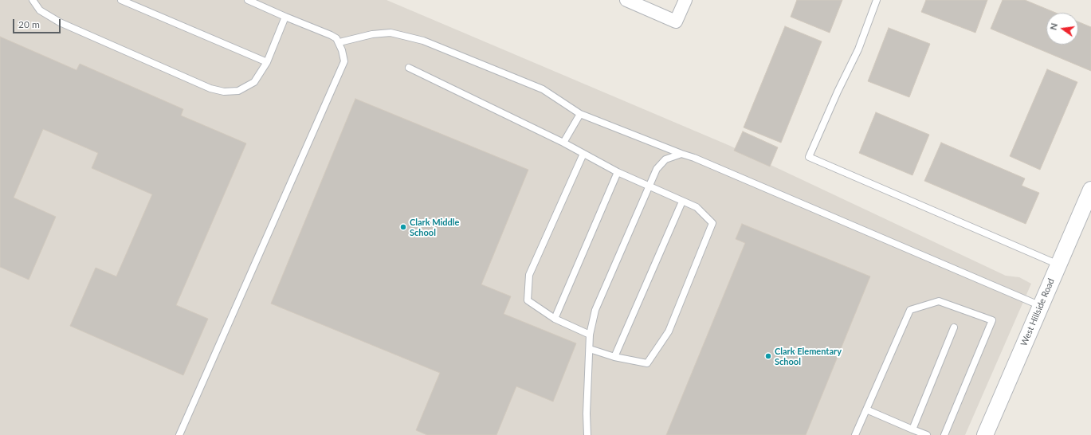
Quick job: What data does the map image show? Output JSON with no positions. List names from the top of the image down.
{
  "streets": {
    "street": ["West Hillside Road"]
  },
  "places": ["Clark Middle School", "Clark Elementary School"],
  "scale_bar": "20 m",
  "north": "left"
}
